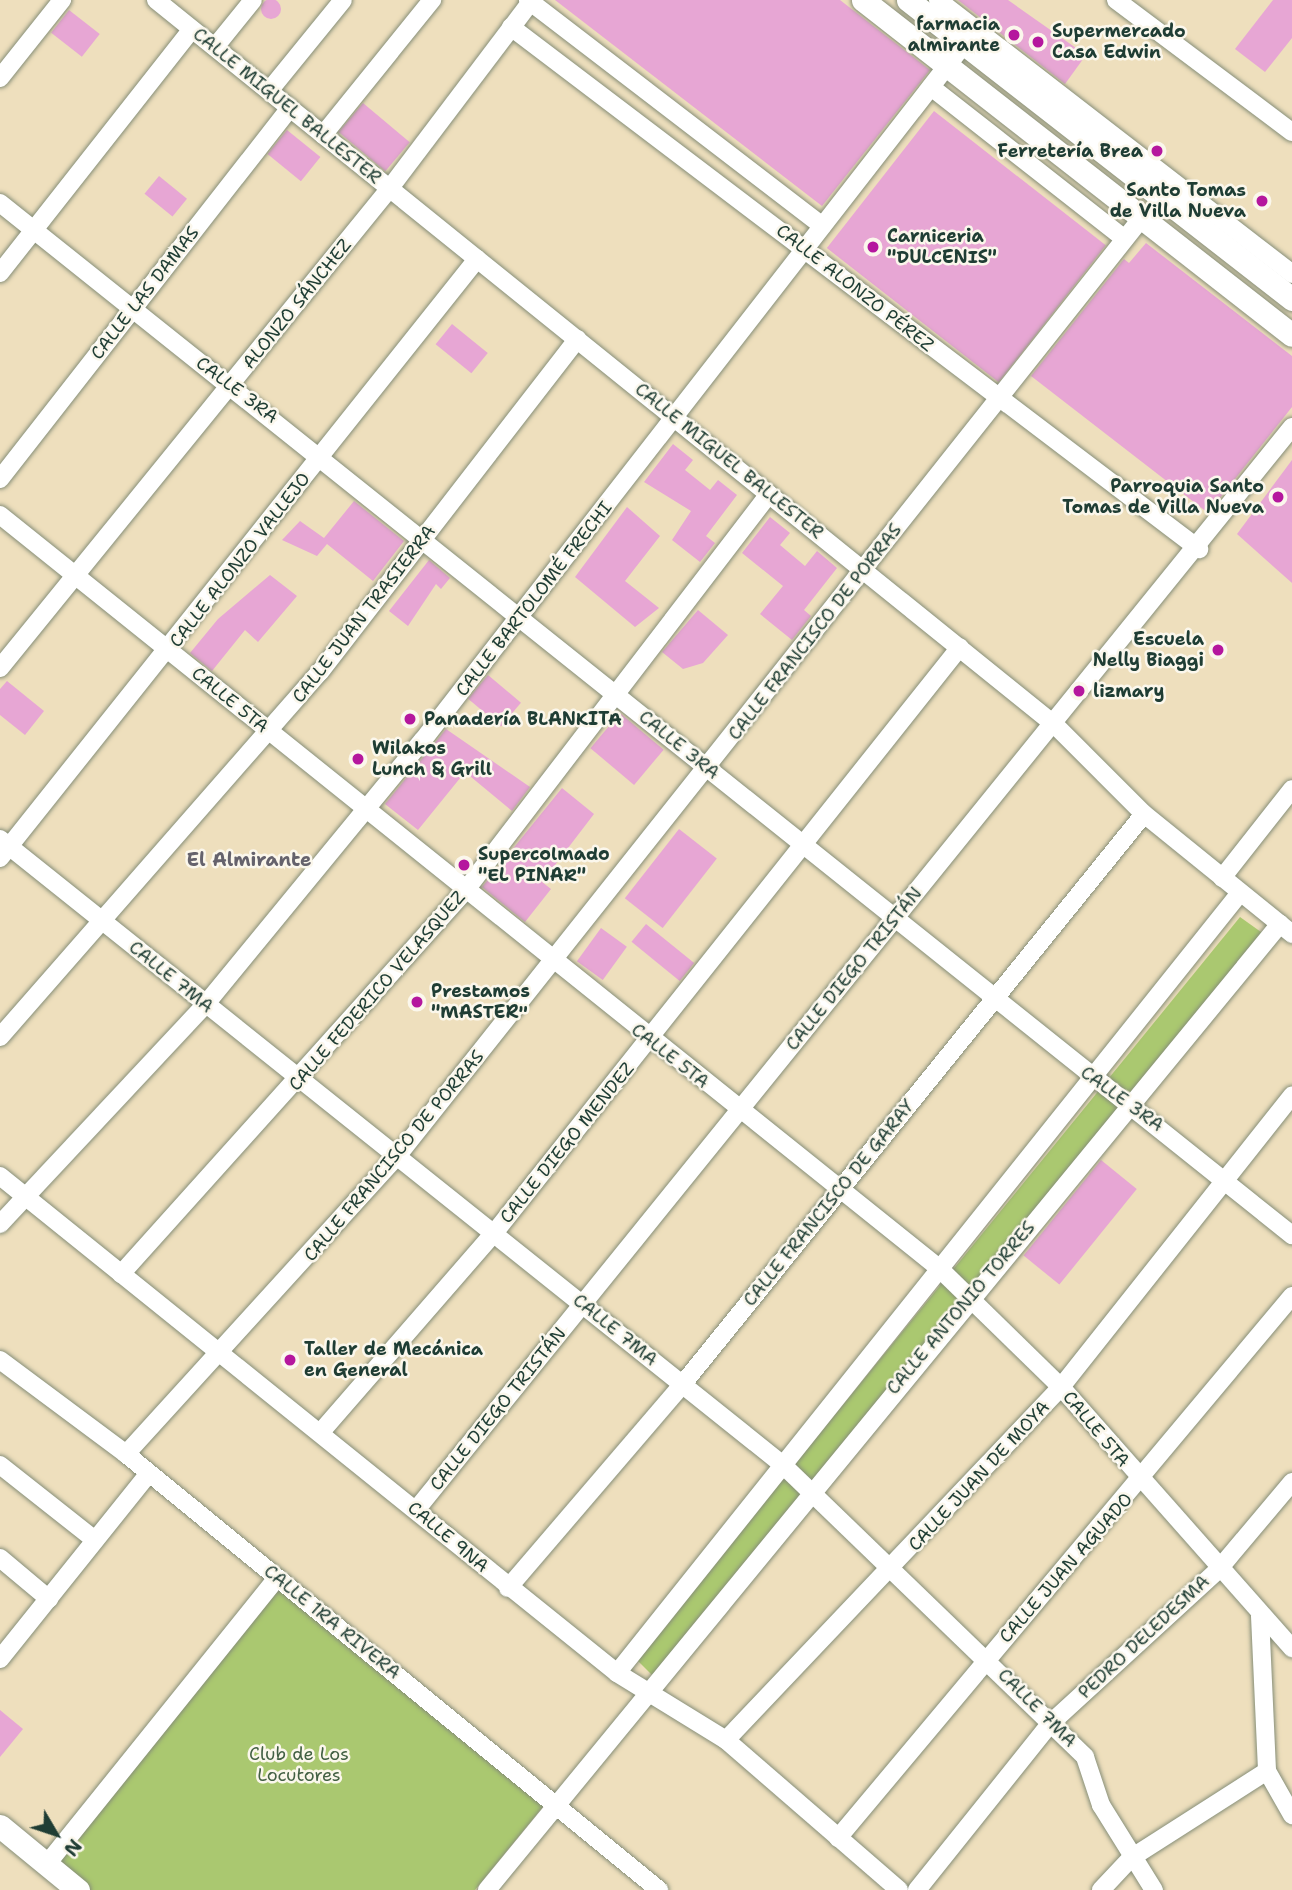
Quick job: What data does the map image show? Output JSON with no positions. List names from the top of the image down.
{
  "streets": {
    "street": [
      "CALLE MIGUEL BALLESTER",
      "CALLE ALONZO PÉREZ",
      "CALLE LAS DAMAS",
      "ALONZO SÁNCHEZ",
      "CALLE 3RA",
      "CALLE ALONZO VALLEJO",
      "CALLE BARTOLOMÉ FRECHI",
      "CALLE JUAN TRASIERRA",
      "CALLE FRANCISCO DE PORRAS",
      "CALLE 5TA",
      "CALLE DIEGO TRISTÁN",
      "CALLE 7MA",
      "CALLE FEDERICO VELASQUEZ",
      "CALLE DIEGO MENDEZ",
      "CALLE FRANCISCO DE GARAY",
      "CALLE ANTONIO TORRES",
      "CALLE JUAN DE MOYA",
      "CALLE 9NA",
      "CALLE JUAN AGUADO",
      "CALLE 1RA RIVERA",
      "PEDRO DELEDESMA"
    ]
  },
  "crossings": [
    ["CALLE MIGUEL BALLESTER", "CALLE LAS DAMAS"],
    ["CALLE MIGUEL BALLESTER", "ALONZO SÁNCHEZ"],
    ["CALLE MIGUEL BALLESTER", "CALLE ALONZO VALLEJO"],
    ["CALLE MIGUEL BALLESTER", "CALLE BARTOLOMÉ FRECHI"],
    ["CALLE MIGUEL BALLESTER", "CALLE JUAN TRASIERRA"],
    ["CALLE MIGUEL BALLESTER", "CALLE FRANCISCO DE PORRAS"],
    ["CALLE MIGUEL BALLESTER", "CALLE DIEGO TRISTÁN"],
    ["CALLE MIGUEL BALLESTER", "CALLE FEDERICO VELASQUEZ"],
    ["CALLE MIGUEL BALLESTER", "CALLE DIEGO MENDEZ"],
    ["CALLE MIGUEL BALLESTER", "CALLE FRANCISCO DE GARAY"],
    ["CALLE MIGUEL BALLESTER", "CALLE ANTONIO TORRES"],
    ["CALLE ALONZO PÉREZ", "ALONZO SÁNCHEZ"],
    ["CALLE ALONZO PÉREZ", "CALLE BARTOLOMÉ FRECHI"],
    ["CALLE ALONZO PÉREZ", "CALLE FRANCISCO DE PORRAS"],
    ["CALLE ALONZO PÉREZ", "CALLE DIEGO TRISTÁN"],
    ["CALLE LAS DAMAS", "CALLE 3RA"],
    ["ALONZO SÁNCHEZ", "CALLE 3RA"],
    ["ALONZO SÁNCHEZ", "CALLE 5TA"],
    ["CALLE 3RA", "CALLE ALONZO VALLEJO"],
    ["CALLE 3RA", "CALLE BARTOLOMÉ FRECHI"],
    ["CALLE 3RA", "CALLE JUAN TRASIERRA"],
    ["CALLE 3RA", "CALLE FRANCISCO DE PORRAS"],
    ["CALLE 3RA", "CALLE DIEGO TRISTÁN"],
    ["CALLE 3RA", "CALLE FEDERICO VELASQUEZ"],
    ["CALLE 3RA", "CALLE DIEGO MENDEZ"],
    ["CALLE 3RA", "CALLE FRANCISCO DE GARAY"],
    ["CALLE 3RA", "CALLE ANTONIO TORRES"],
    ["CALLE 3RA", "CALLE JUAN DE MOYA"],
    ["CALLE ALONZO VALLEJO", "CALLE 5TA"],
    ["CALLE ALONZO VALLEJO", "CALLE 7MA"],
    ["CALLE BARTOLOMÉ FRECHI", "CALLE 5TA"],
    ["CALLE BARTOLOMÉ FRECHI", "CALLE 7MA"],
    ["CALLE BARTOLOMÉ FRECHI", "CALLE 9NA"],
    ["CALLE JUAN TRASIERRA", "CALLE 5TA"],
    ["CALLE JUAN TRASIERRA", "CALLE 7MA"],
    ["CALLE FRANCISCO DE PORRAS", "CALLE 5TA"],
    ["CALLE FRANCISCO DE PORRAS", "CALLE 7MA"],
    ["CALLE FRANCISCO DE PORRAS", "CALLE 9NA"],
    ["CALLE FRANCISCO DE PORRAS", "CALLE 1RA RIVERA"],
    ["CALLE 5TA", "CALLE DIEGO TRISTÁN"],
    ["CALLE 5TA", "CALLE FEDERICO VELASQUEZ"],
    ["CALLE 5TA", "CALLE DIEGO MENDEZ"],
    ["CALLE 5TA", "CALLE FRANCISCO DE GARAY"],
    ["CALLE 5TA", "CALLE ANTONIO TORRES"],
    ["CALLE 5TA", "CALLE JUAN DE MOYA"],
    ["CALLE 5TA", "CALLE JUAN AGUADO"],
    ["CALLE 5TA", "PEDRO DELEDESMA"],
    ["CALLE DIEGO TRISTÁN", "CALLE 7MA"],
    ["CALLE DIEGO TRISTÁN", "CALLE 9NA"],
    ["CALLE 7MA", "CALLE FEDERICO VELASQUEZ"],
    ["CALLE 7MA", "CALLE DIEGO MENDEZ"],
    ["CALLE 7MA", "CALLE FRANCISCO DE GARAY"],
    ["CALLE 7MA", "CALLE ANTONIO TORRES"],
    ["CALLE 7MA", "CALLE JUAN DE MOYA"],
    ["CALLE 7MA", "CALLE JUAN AGUADO"],
    ["CALLE 7MA", "PEDRO DELEDESMA"],
    ["CALLE FEDERICO VELASQUEZ", "CALLE 9NA"],
    ["CALLE DIEGO MENDEZ", "CALLE 9NA"],
    ["CALLE FRANCISCO DE GARAY", "CALLE 9NA"],
    ["CALLE ANTONIO TORRES", "CALLE 9NA"],
    ["CALLE ANTONIO TORRES", "CALLE 1RA RIVERA"],
    ["CALLE JUAN DE MOYA", "CALLE 9NA"],
    ["CALLE 9NA", "CALLE JUAN AGUADO"]
  ],
  "districts": ["El Almirante"],
  "parks": ["Club de Los Locutores"],
  "places": [
    "farmacia almirante",
    "Supermercado Casa Edwin",
    "Ferretería Brea",
    "Santo Tomas de Villa Nueva",
    "Carniceria \"DULCENIS\"",
    "Parroquia Santo Tomas de Villa Nueva",
    "Escuela Nelly Biaggi",
    "lizmary",
    "Panadería BLANKITA",
    "Wilakos Lunch & Grill",
    "Supercolmado \"EL PINAR\"",
    "Prestamos \"MASTER\"",
    "Taller de Mecánica en General"
  ],
  "north": "bottom right"
}
